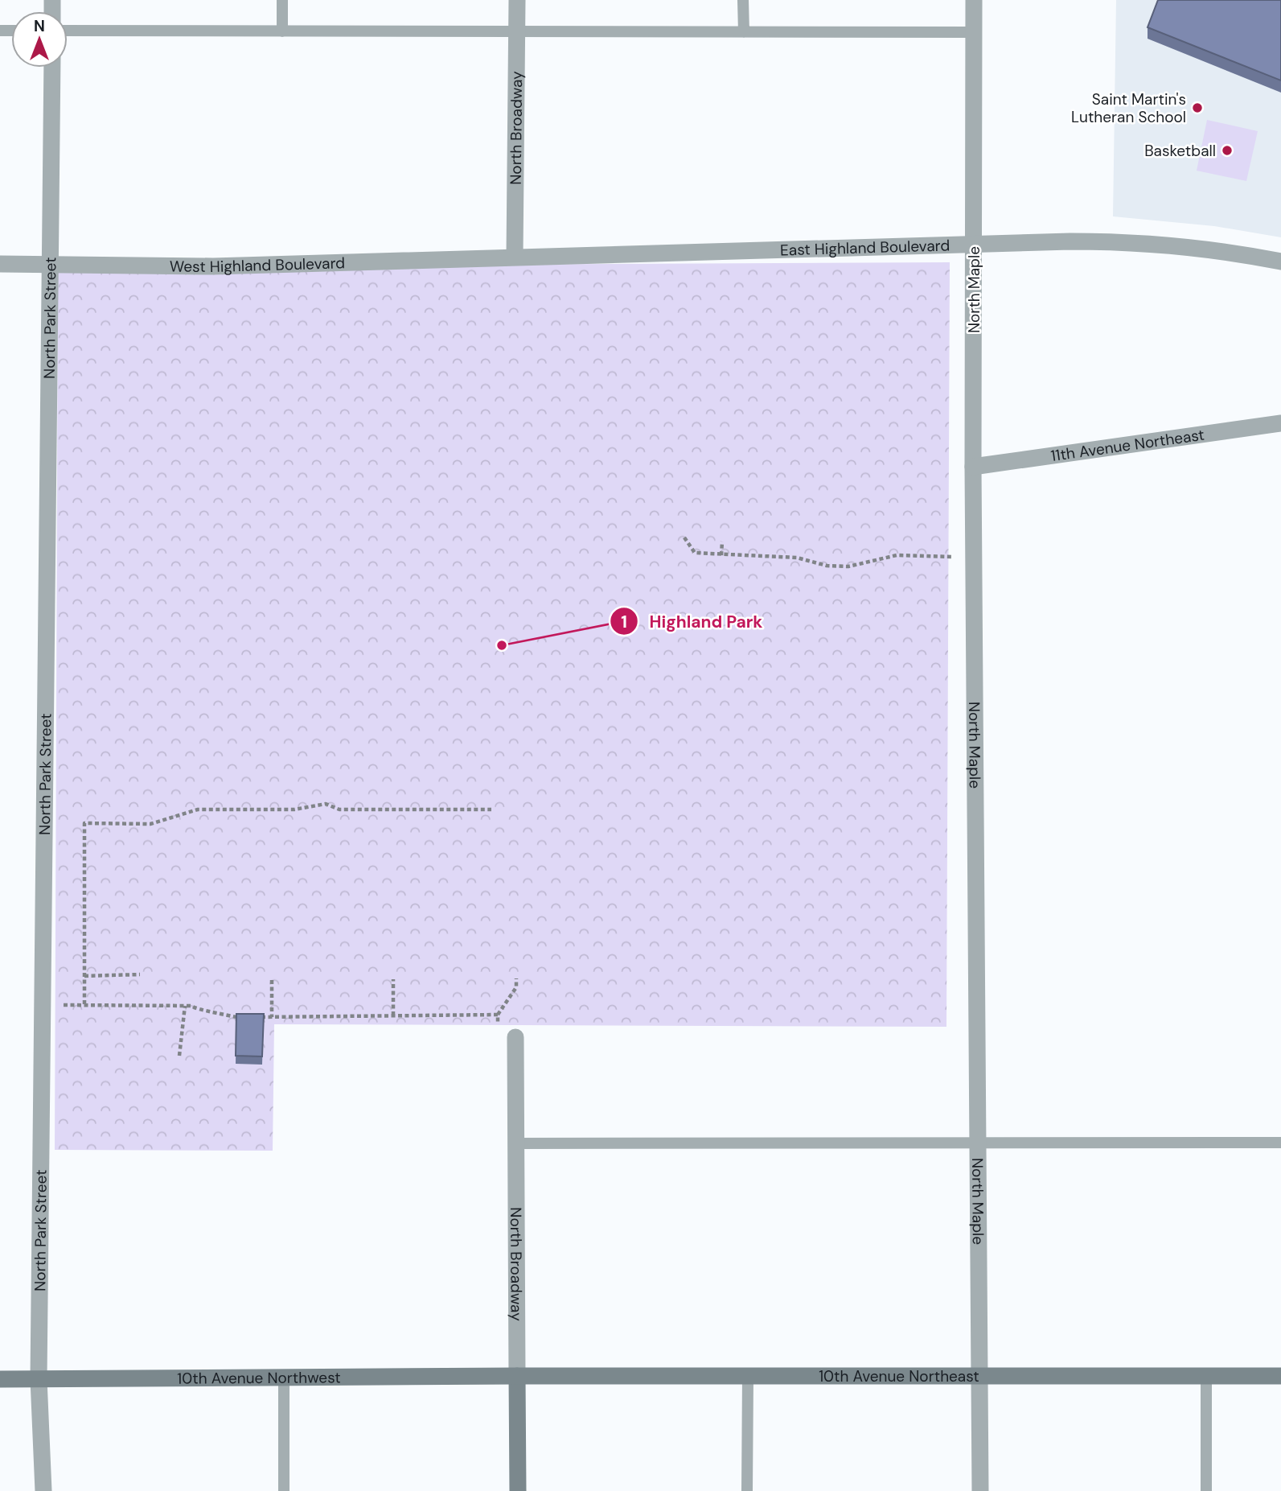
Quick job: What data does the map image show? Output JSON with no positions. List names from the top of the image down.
{
  "streets": {
    "street": [
      "North Broadway",
      "East Highland Boulevard",
      "West Highland Boulevard",
      "North Maple",
      "North Park Street",
      "11th Avenue Northeast",
      "10th Avenue Northeast",
      "10th Avenue Northwest"
    ]
  },
  "crossings": [
    ["North Broadway", "East Highland Boulevard"],
    ["North Broadway", "West Highland Boulevard"],
    ["North Broadway", "10th Avenue Northeast"],
    ["North Broadway", "10th Avenue Northwest"],
    ["East Highland Boulevard", "West Highland Boulevard"],
    ["East Highland Boulevard", "North Maple"],
    ["West Highland Boulevard", "North Park Street"],
    ["North Maple", "11th Avenue Northeast"],
    ["North Maple", "10th Avenue Northeast"],
    ["North Park Street", "10th Avenue Northwest"],
    ["10th Avenue Northeast", "10th Avenue Northwest"]
  ],
  "places": ["Saint Martin's Lutheran School", "Basketball", "Highland Park"],
  "north": "top"
}
